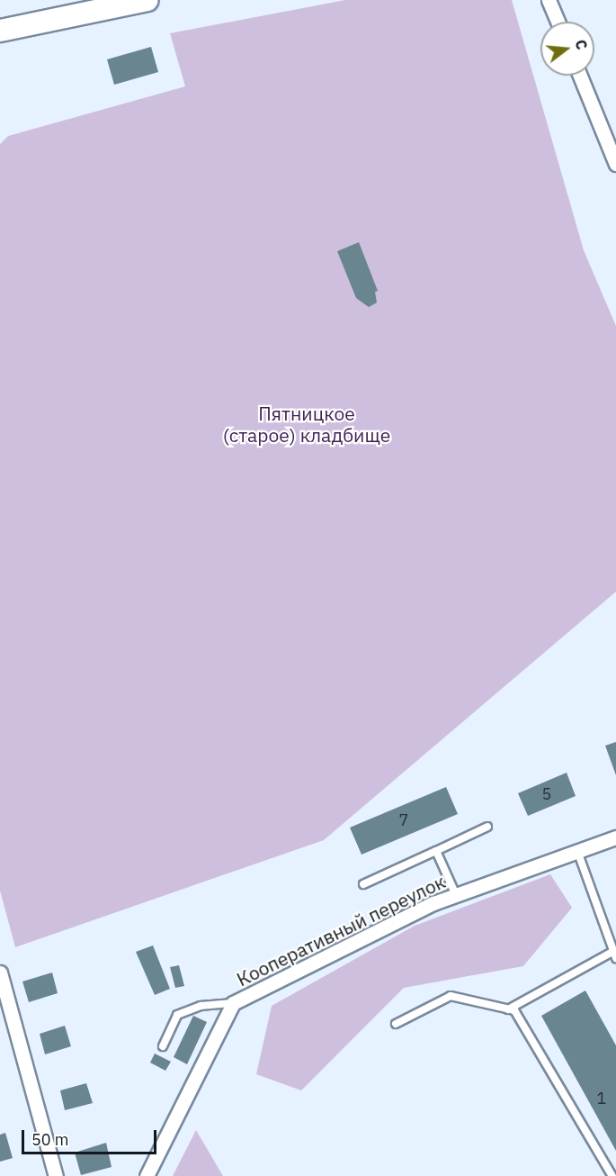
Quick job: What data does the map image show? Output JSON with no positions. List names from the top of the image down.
{
  "streets": {
    "street": ["Кооперативный переулок"]
  },
  "parks": ["Пятницкое (старое) кладбище"],
  "house_numbers": ["5", "7", "1"],
  "scale_bar": "50 m",
  "north": "right"
}
